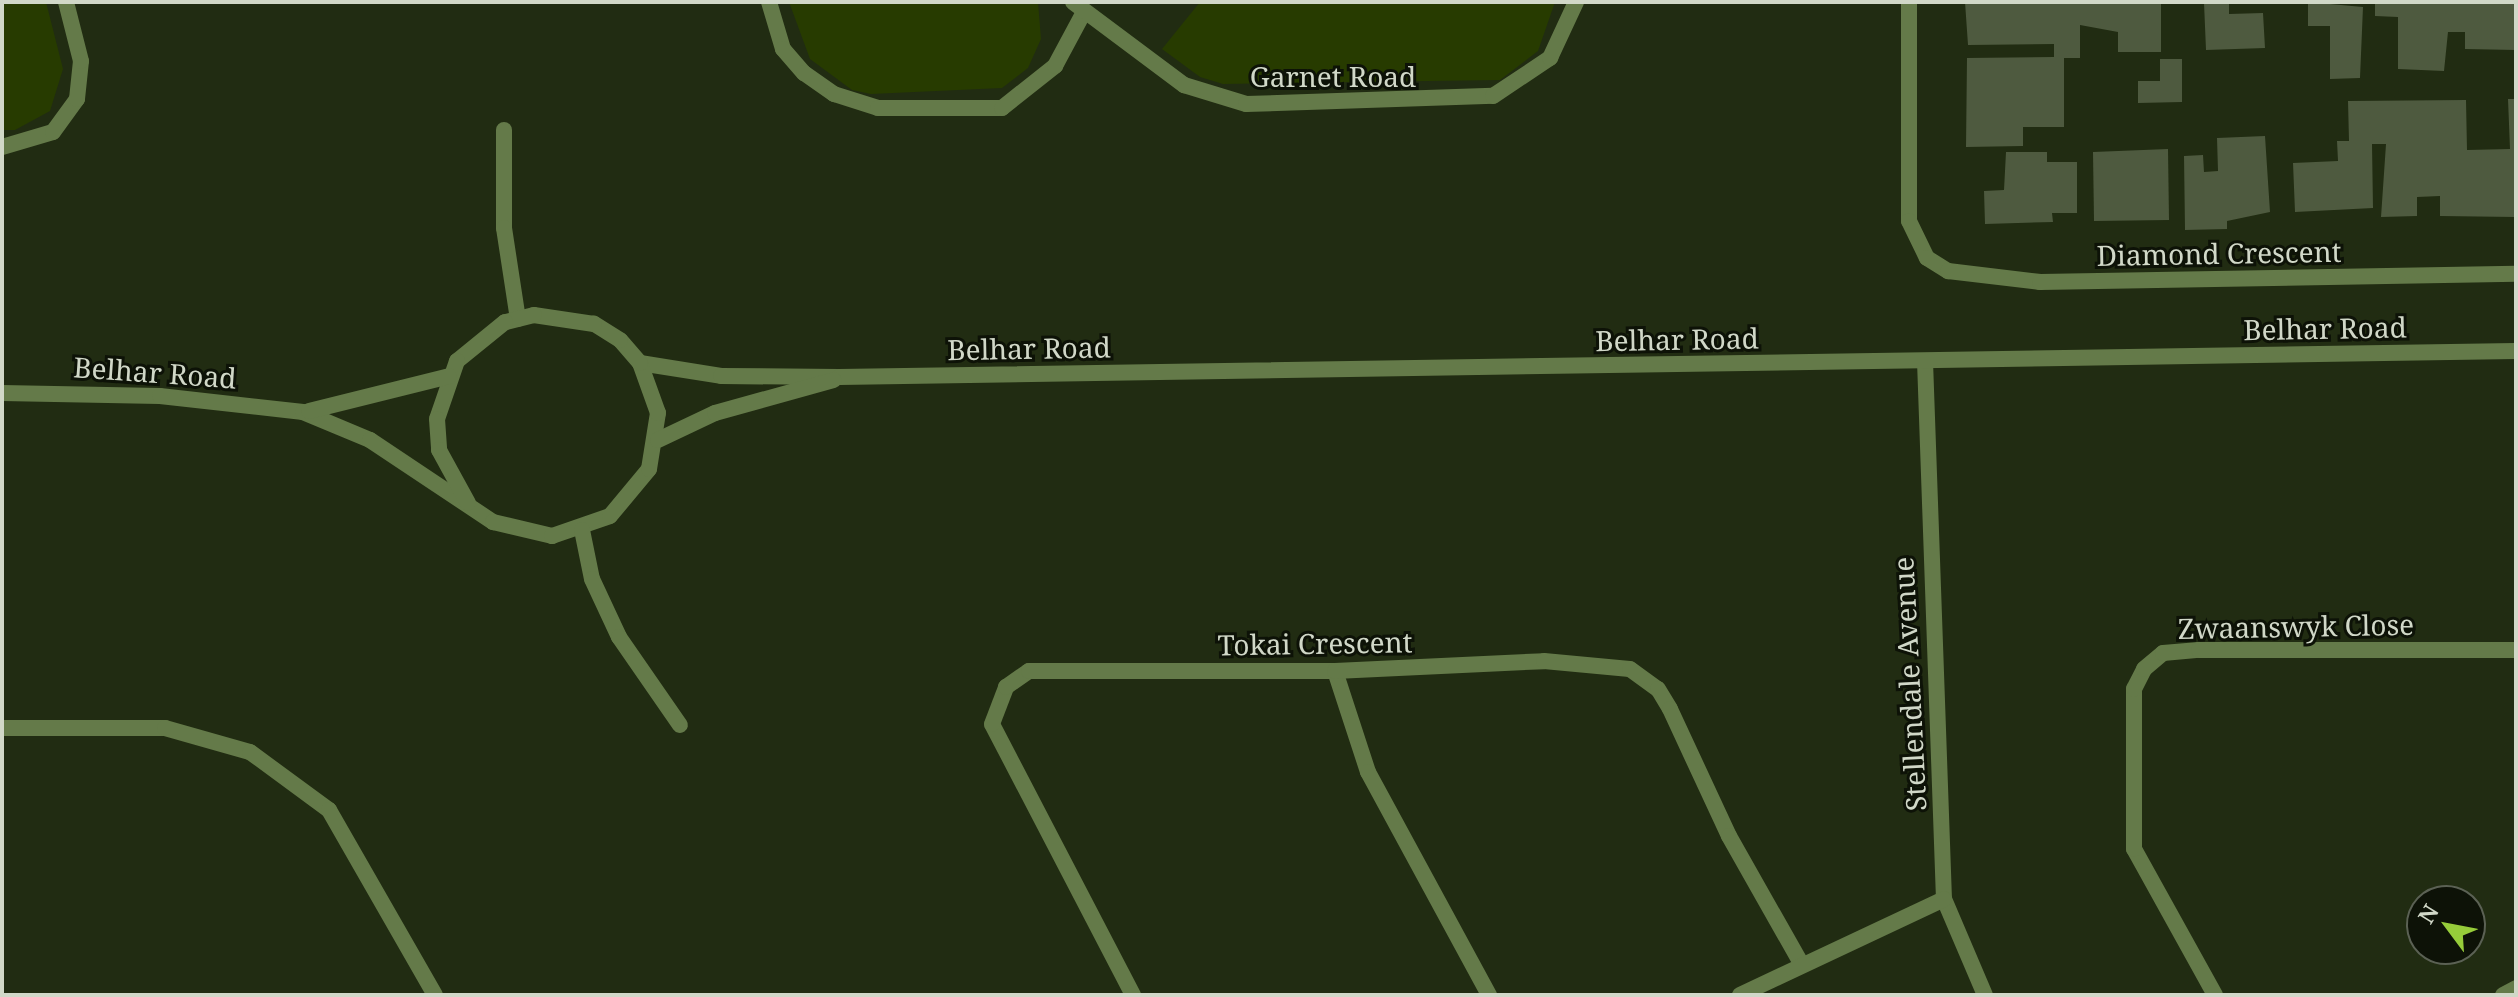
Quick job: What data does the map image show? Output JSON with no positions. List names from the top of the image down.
{
  "streets": {
    "street": [
      "Garnet Road",
      "Diamond Crescent",
      "Belhar Road",
      "Zwaanswyk Close",
      "Tokai Crescent",
      "Stellendale Avenue"
    ]
  },
  "crossings": [
    ["Belhar Road", "Stellendale Avenue"]
  ],
  "north": "top left"
}
